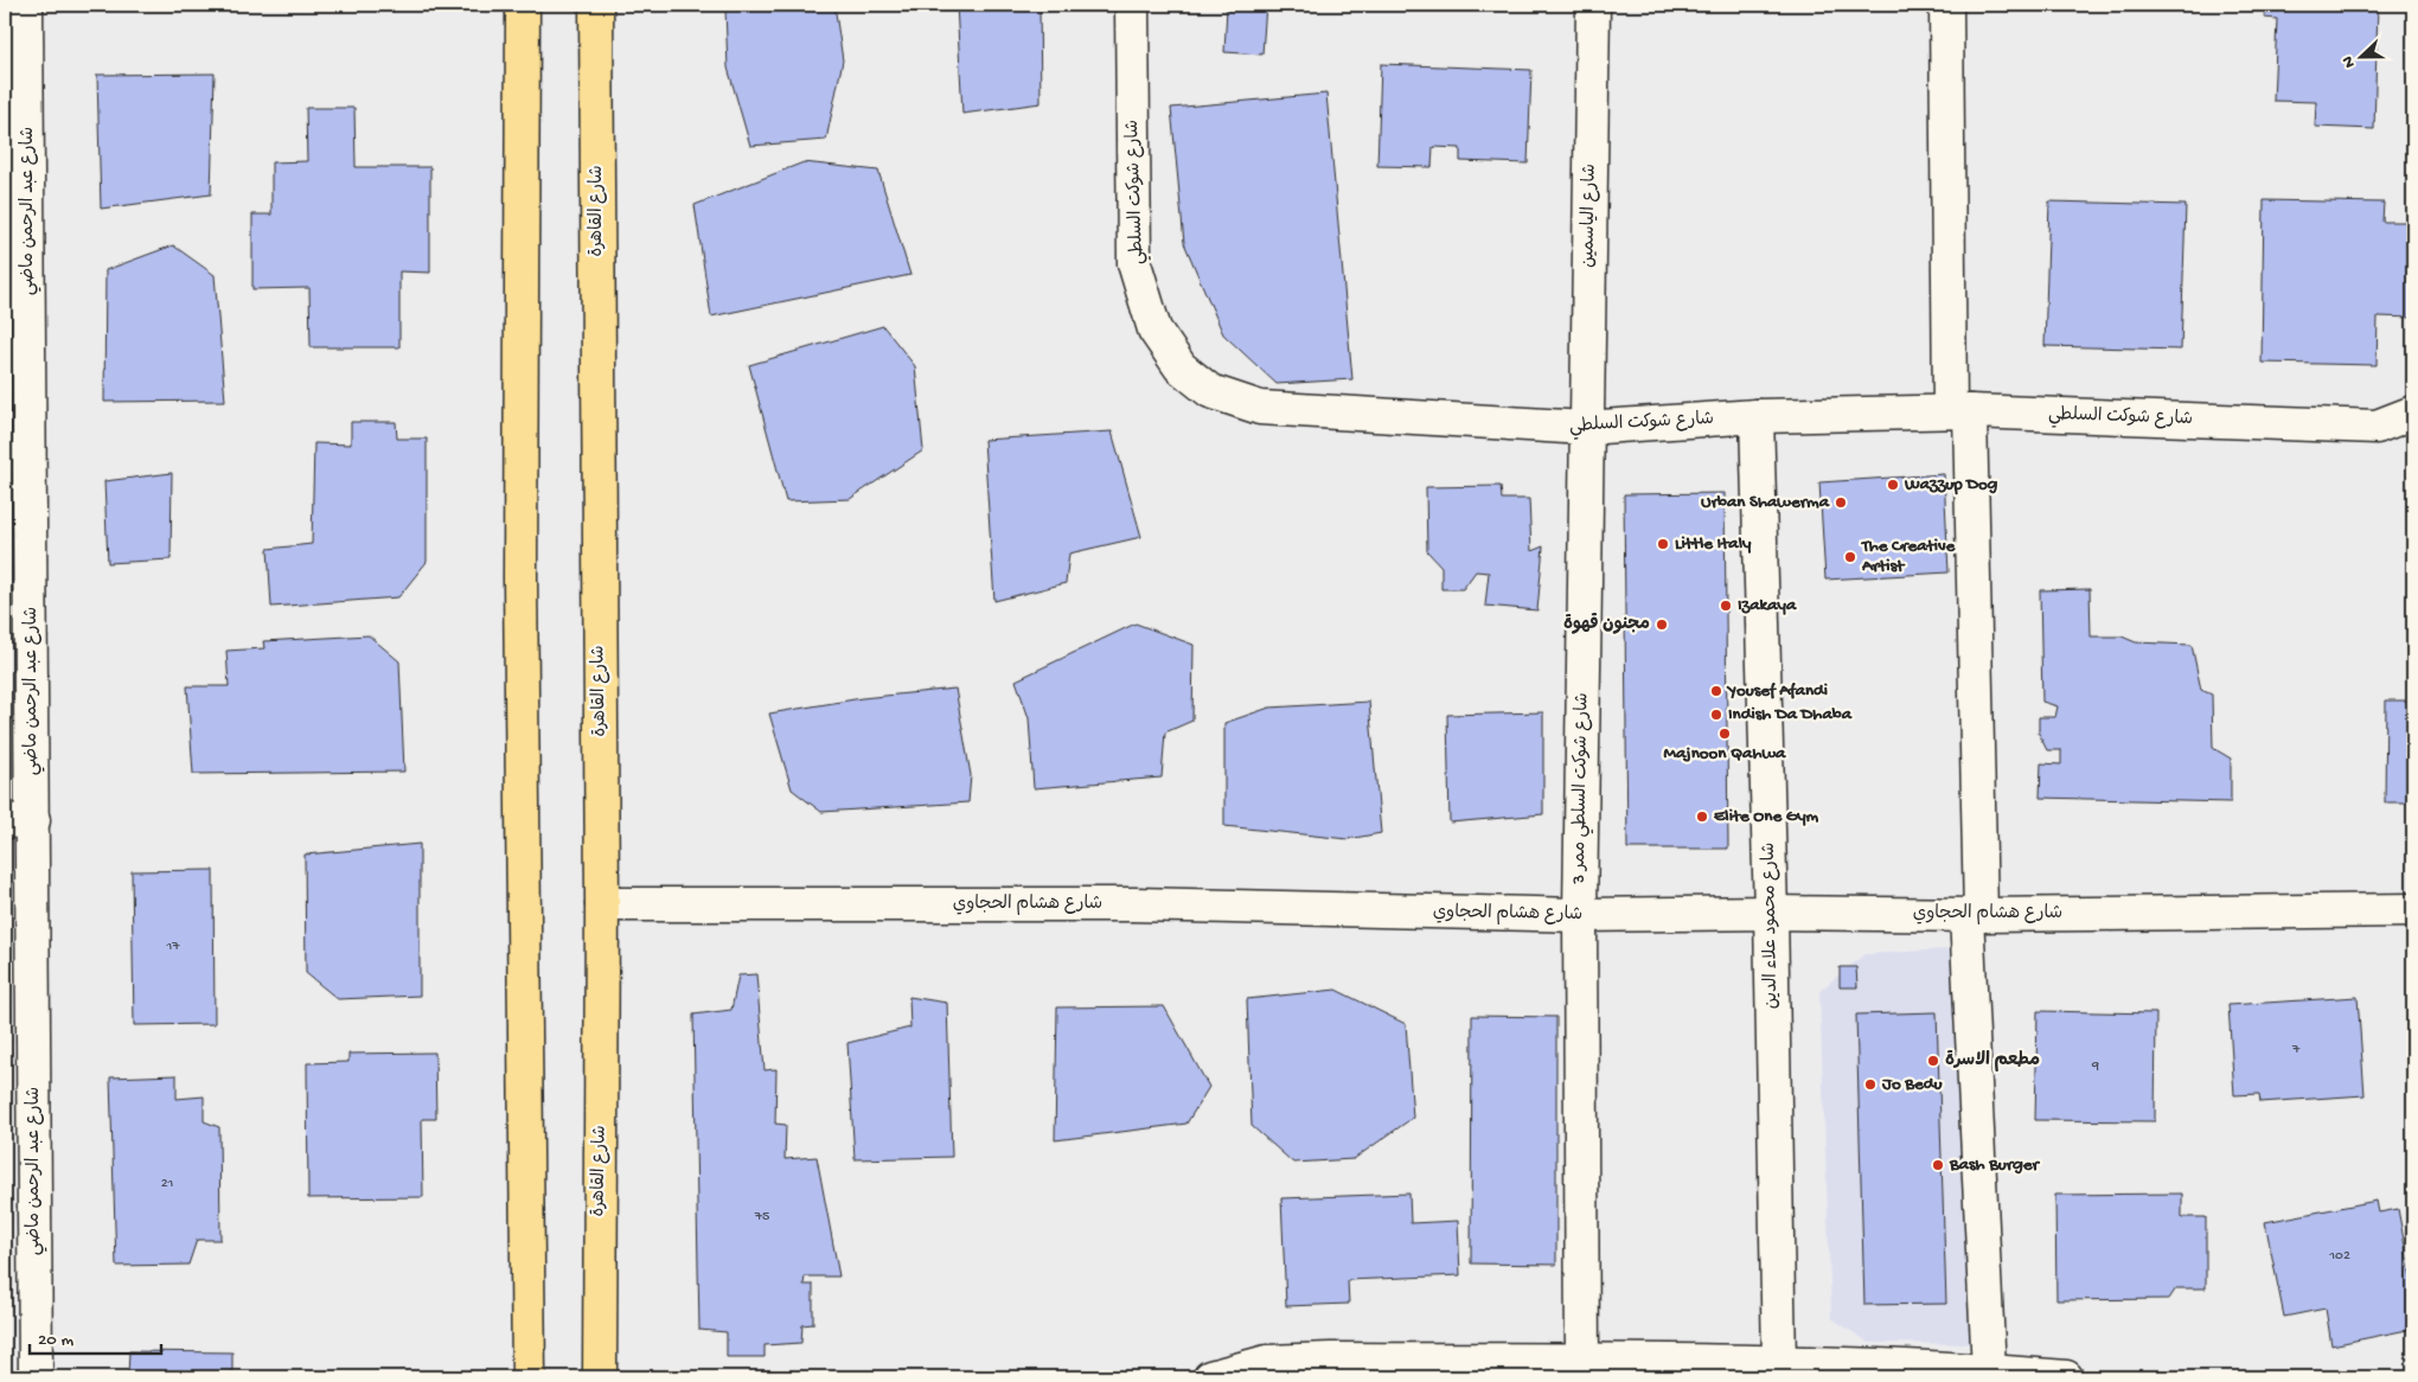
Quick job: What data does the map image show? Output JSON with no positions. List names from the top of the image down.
{
  "streets": {
    "main road": ["شارع القاهرة"],
    "street": [
      "شارع شوكت السلطي",
      "شارع عبد الرحمن ماضي",
      "شارع الياسمين",
      "شارع شوكت السلطي ممر 3",
      "شارع هشام الحجاوي",
      "شارع محمود علاء الدين"
    ]
  },
  "crossings": [
    ["شارع شوكت السلطي", "شارع الياسمين"],
    ["شارع شوكت السلطي", "شارع شوكت السلطي ممر 3"],
    ["شارع شوكت السلطي", "شارع محمود علاء الدين"],
    ["شارع القاهرة", "شارع هشام الحجاوي"],
    ["شارع الياسمين", "شارع شوكت السلطي ممر 3"],
    ["شارع شوكت السلطي ممر 3", "شارع هشام الحجاوي"],
    ["شارع هشام الحجاوي", "شارع محمود علاء الدين"]
  ],
  "places": [
    "Wazzup Dog",
    "Urban Shawerma",
    "Little Italy",
    "The Creative Artist",
    "Izakaya",
    "مجنون قهوة",
    "Yousef Afandi",
    "Indish Da Dhaba",
    "Majnoon Qahwa",
    "Elite One Gym",
    "مطعم الاسرة",
    "Jo Bedu",
    "Bash Burger"
  ],
  "house_numbers": [
    "17",
    "7",
    "9",
    "21",
    "75",
    "102"
  ],
  "scale_bar": "20 m",
  "north": "left"
}
